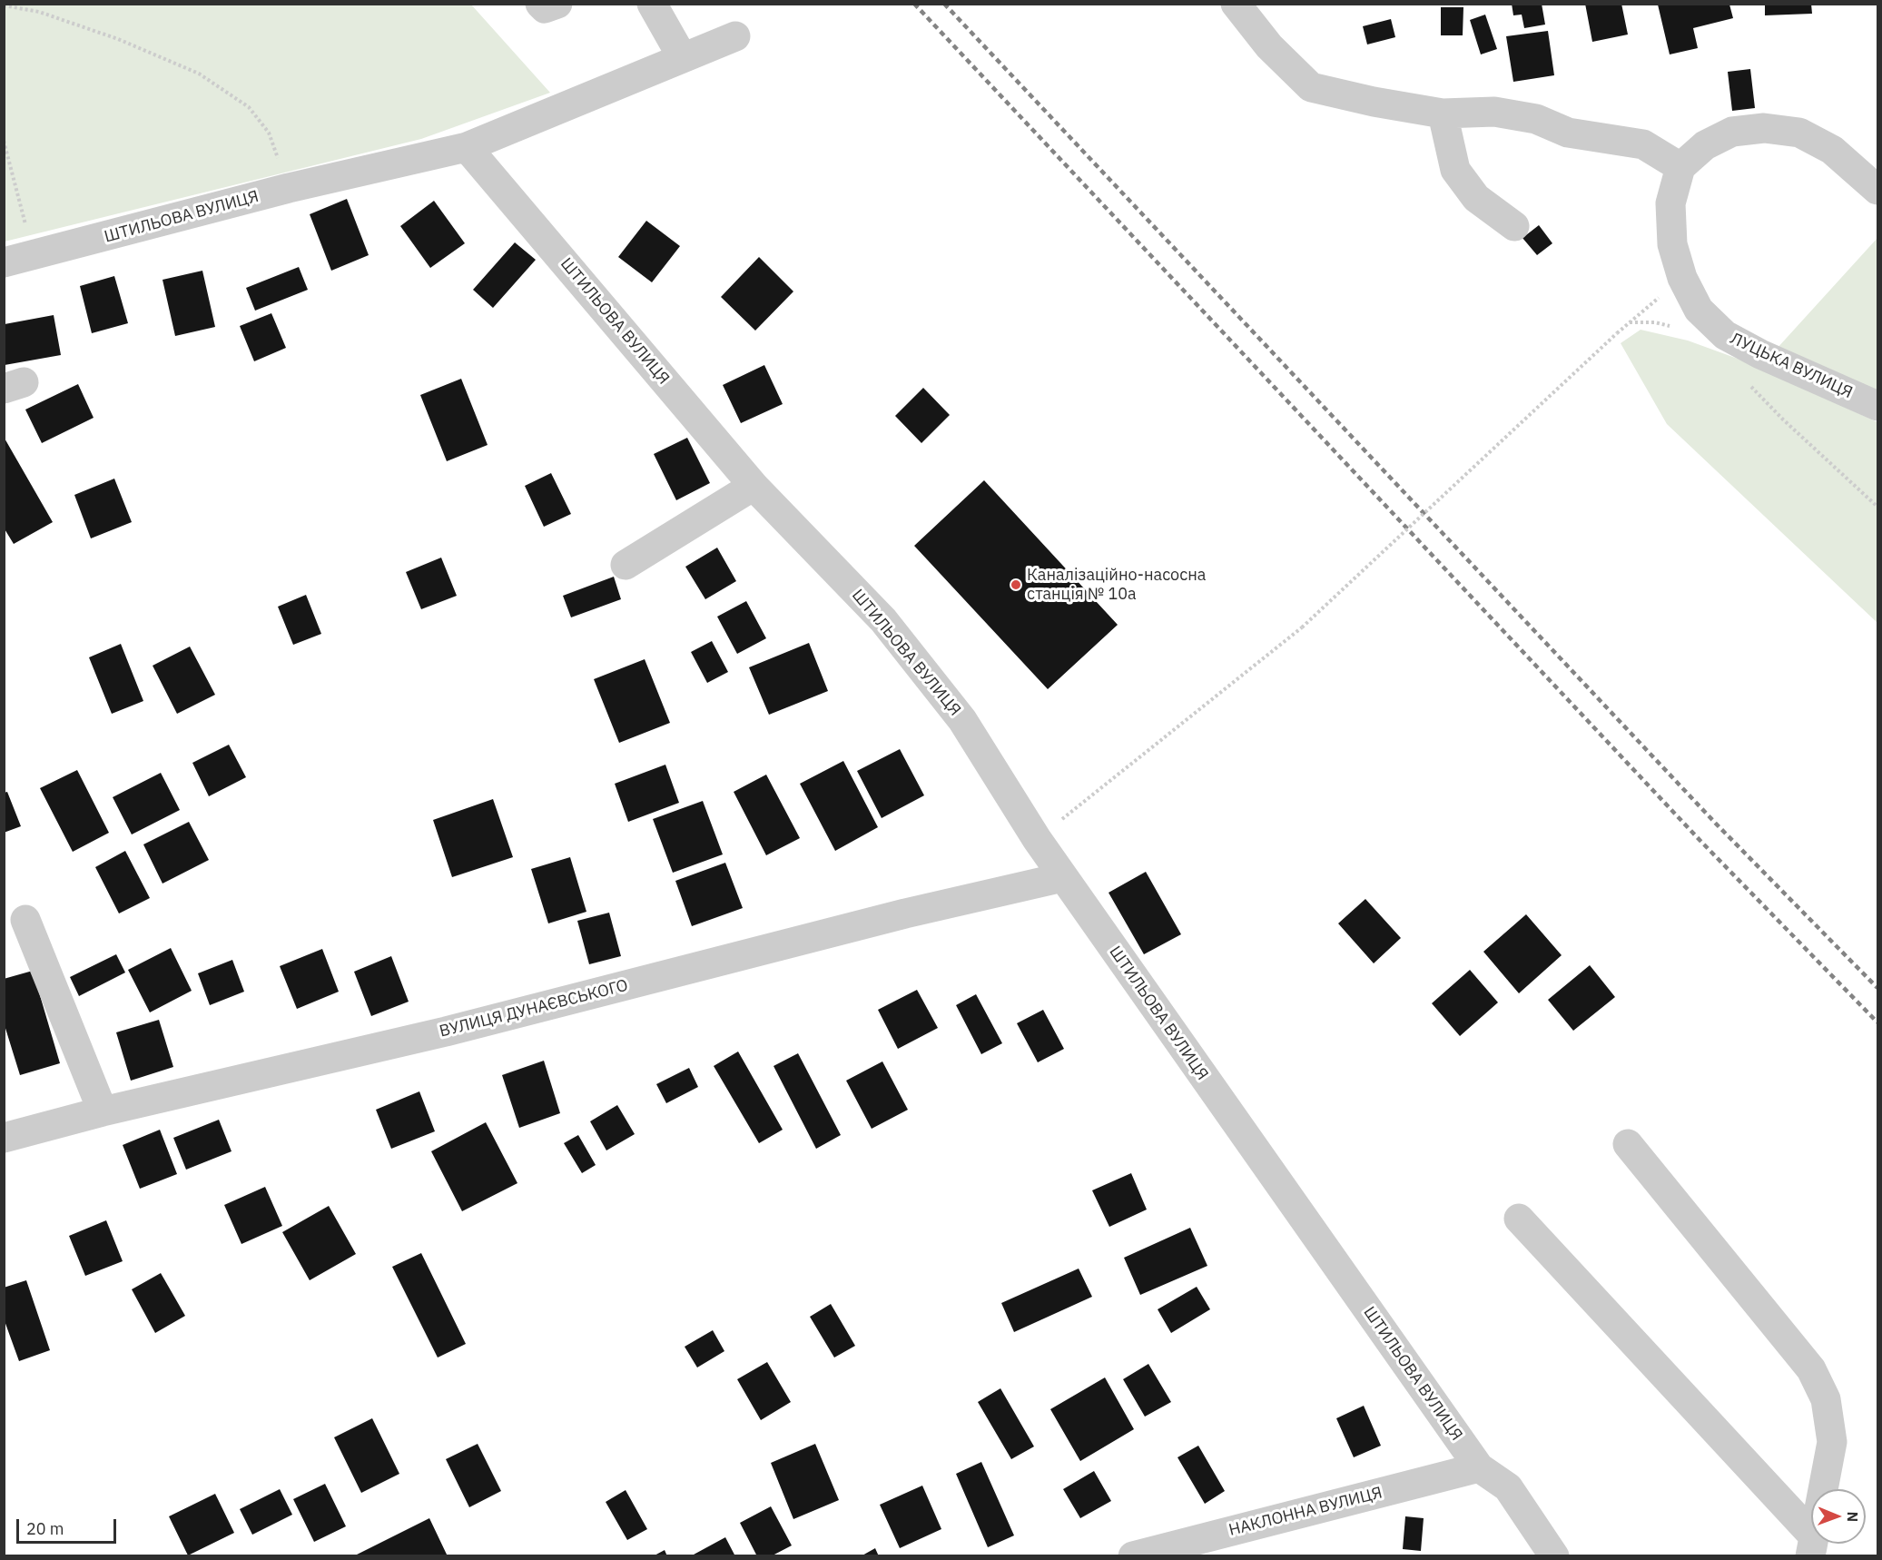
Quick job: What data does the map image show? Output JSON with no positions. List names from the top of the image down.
{
  "streets": {
    "street": [
      "ШТИЛЬОВА ВУЛИЦЯ",
      "ЛУЦЬКА ВУЛИЦЯ",
      "ВУЛИЦЯ ДУНАЄВСЬКОГО",
      "НАКЛОННА ВУЛИЦЯ"
    ]
  },
  "crossings": [
    ["ШТИЛЬОВА ВУЛИЦЯ", "ВУЛИЦЯ ДУНАЄВСЬКОГО"],
    ["ШТИЛЬОВА ВУЛИЦЯ", "НАКЛОННА ВУЛИЦЯ"]
  ],
  "places": ["Каналізаційно-насосна станція № 10а"],
  "scale_bar": "20 m",
  "north": "right"
}
